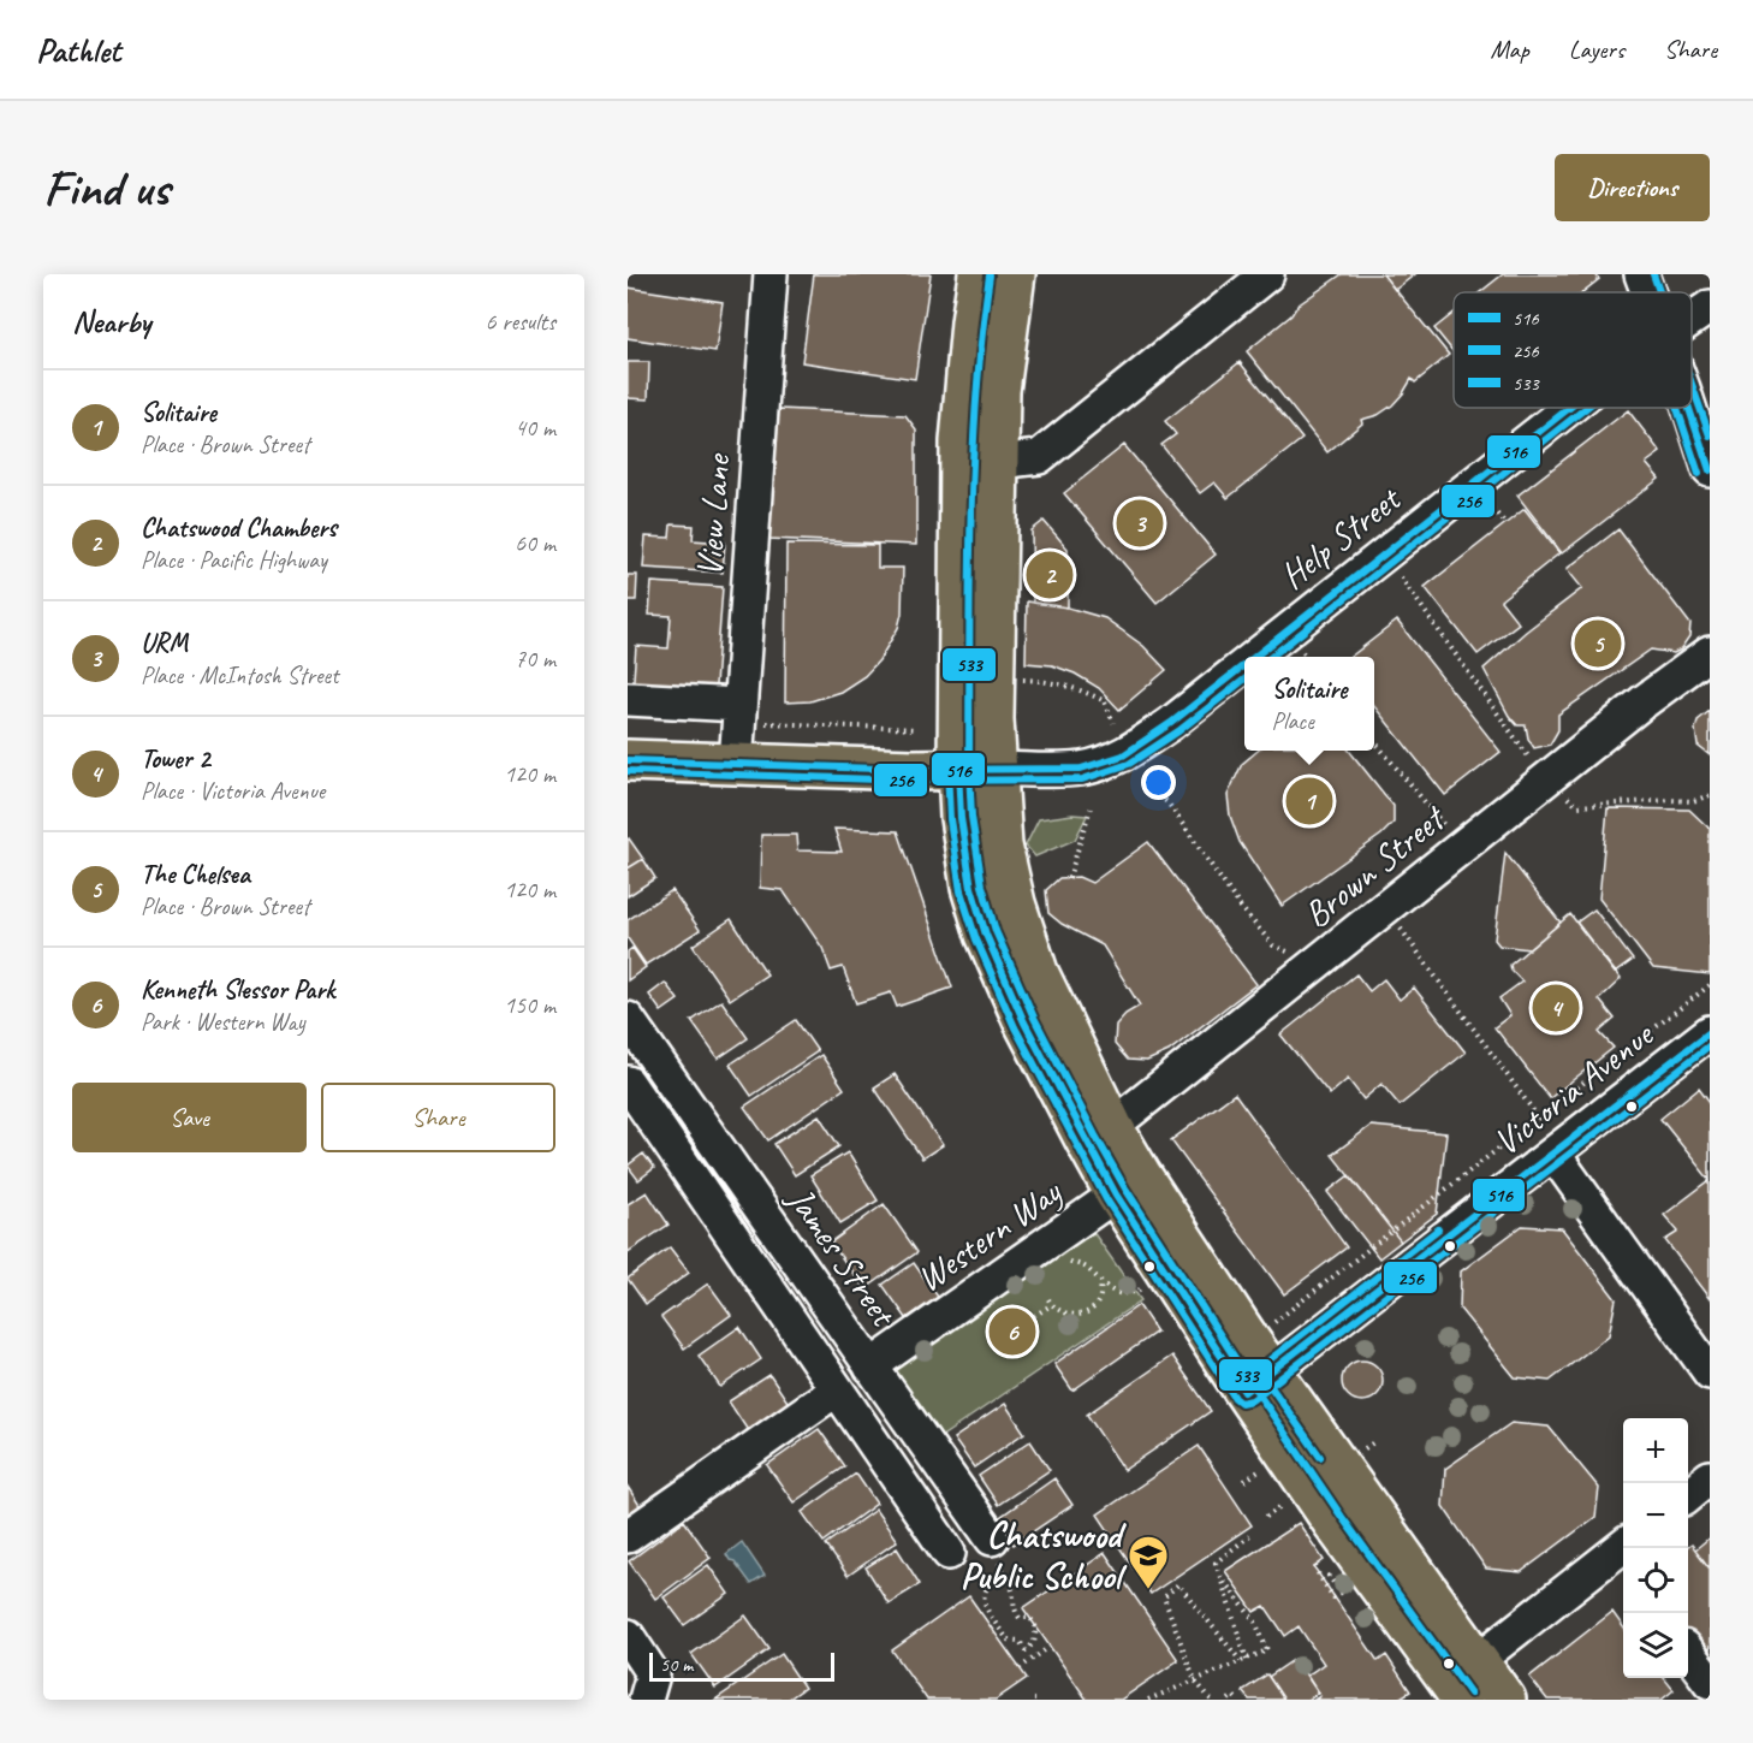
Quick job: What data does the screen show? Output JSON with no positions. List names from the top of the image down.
{
  "streets": {
    "street": [
      "View Lane",
      "Help Street",
      "Brown Street",
      "Victoria Avenue",
      "Western Way",
      "James Street"
    ]
  },
  "crossings": [
    ["Western Way", "James Street"]
  ],
  "places": {
    "school or university": ["Chatswood Public School"]
  },
  "lines": ["transit line 533", "transit line 516", "transit line 256"],
  "legend": ["516", "256", "533"],
  "scale_bar": "50 m",
  "page": {
    "header": "Pathlet",
    "nav": ["Map", "Layers", "Share"],
    "buttons": [
      "Directions",
      ["Save", "Share"]
    ],
    "title": "Find us",
    "heading": ["Nearby", "6 results"],
    "list": [
      {
        "mark": "1",
        "name": "Solitaire",
        "note": "Place · Brown Street",
        "value": "40 m"
      },
      {
        "mark": "2",
        "name": "Chatswood Chambers",
        "note": "Place · Pacific Highway",
        "value": "60 m"
      },
      {
        "mark": "3",
        "name": "URM",
        "note": "Place · McIntosh Street",
        "value": "70 m"
      },
      {
        "mark": "4",
        "name": "Tower 2",
        "note": "Place · Victoria Avenue",
        "value": "120 m"
      },
      {
        "mark": "5",
        "name": "The Chelsea",
        "note": "Place · Brown Street",
        "value": "120 m"
      },
      {
        "mark": "6",
        "name": "Kenneth Slessor Park",
        "note": "Park · Western Way",
        "value": "150 m"
      }
    ],
    "pins": [
      "3",
      "2",
      "5",
      "1",
      "4",
      "6"
    ],
    "popup": ["Solitaire", "Place"],
    "map_buttons": ["+", "−"],
    "scale": "50 m"
  }
}
